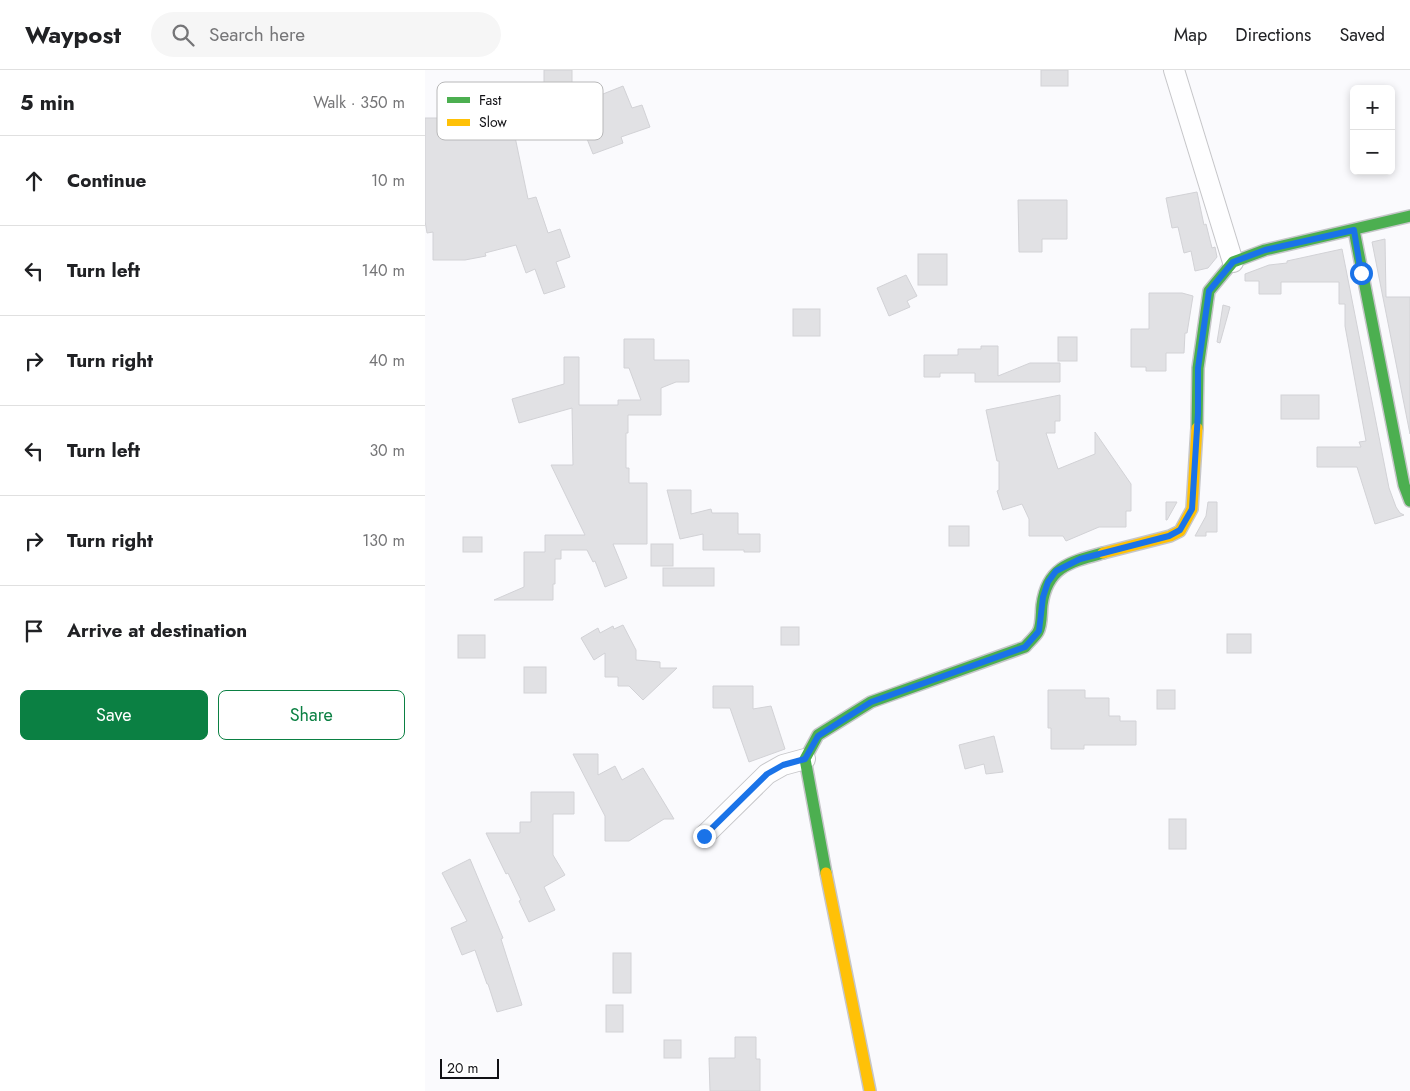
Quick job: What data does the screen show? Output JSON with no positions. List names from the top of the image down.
{
  "legend": ["Fast", "Slow"],
  "scale_bar": "20 m",
  "page": {
    "header": "Waypost",
    "search": "Search here",
    "nav": ["Map", "Directions", "Saved"],
    "heading": ["5 min", "Walk · 350 m"],
    "map_buttons": ["+", "−"],
    "list": [
      ["Continue", "10 m"],
      ["Turn left", "140 m"],
      ["Turn right", "40 m"],
      ["Turn left", "30 m"],
      ["Turn right", "130 m"],
      "Arrive at destination"
    ],
    "buttons": ["Save", "Share"],
    "scale": "20 m"
  }
}
